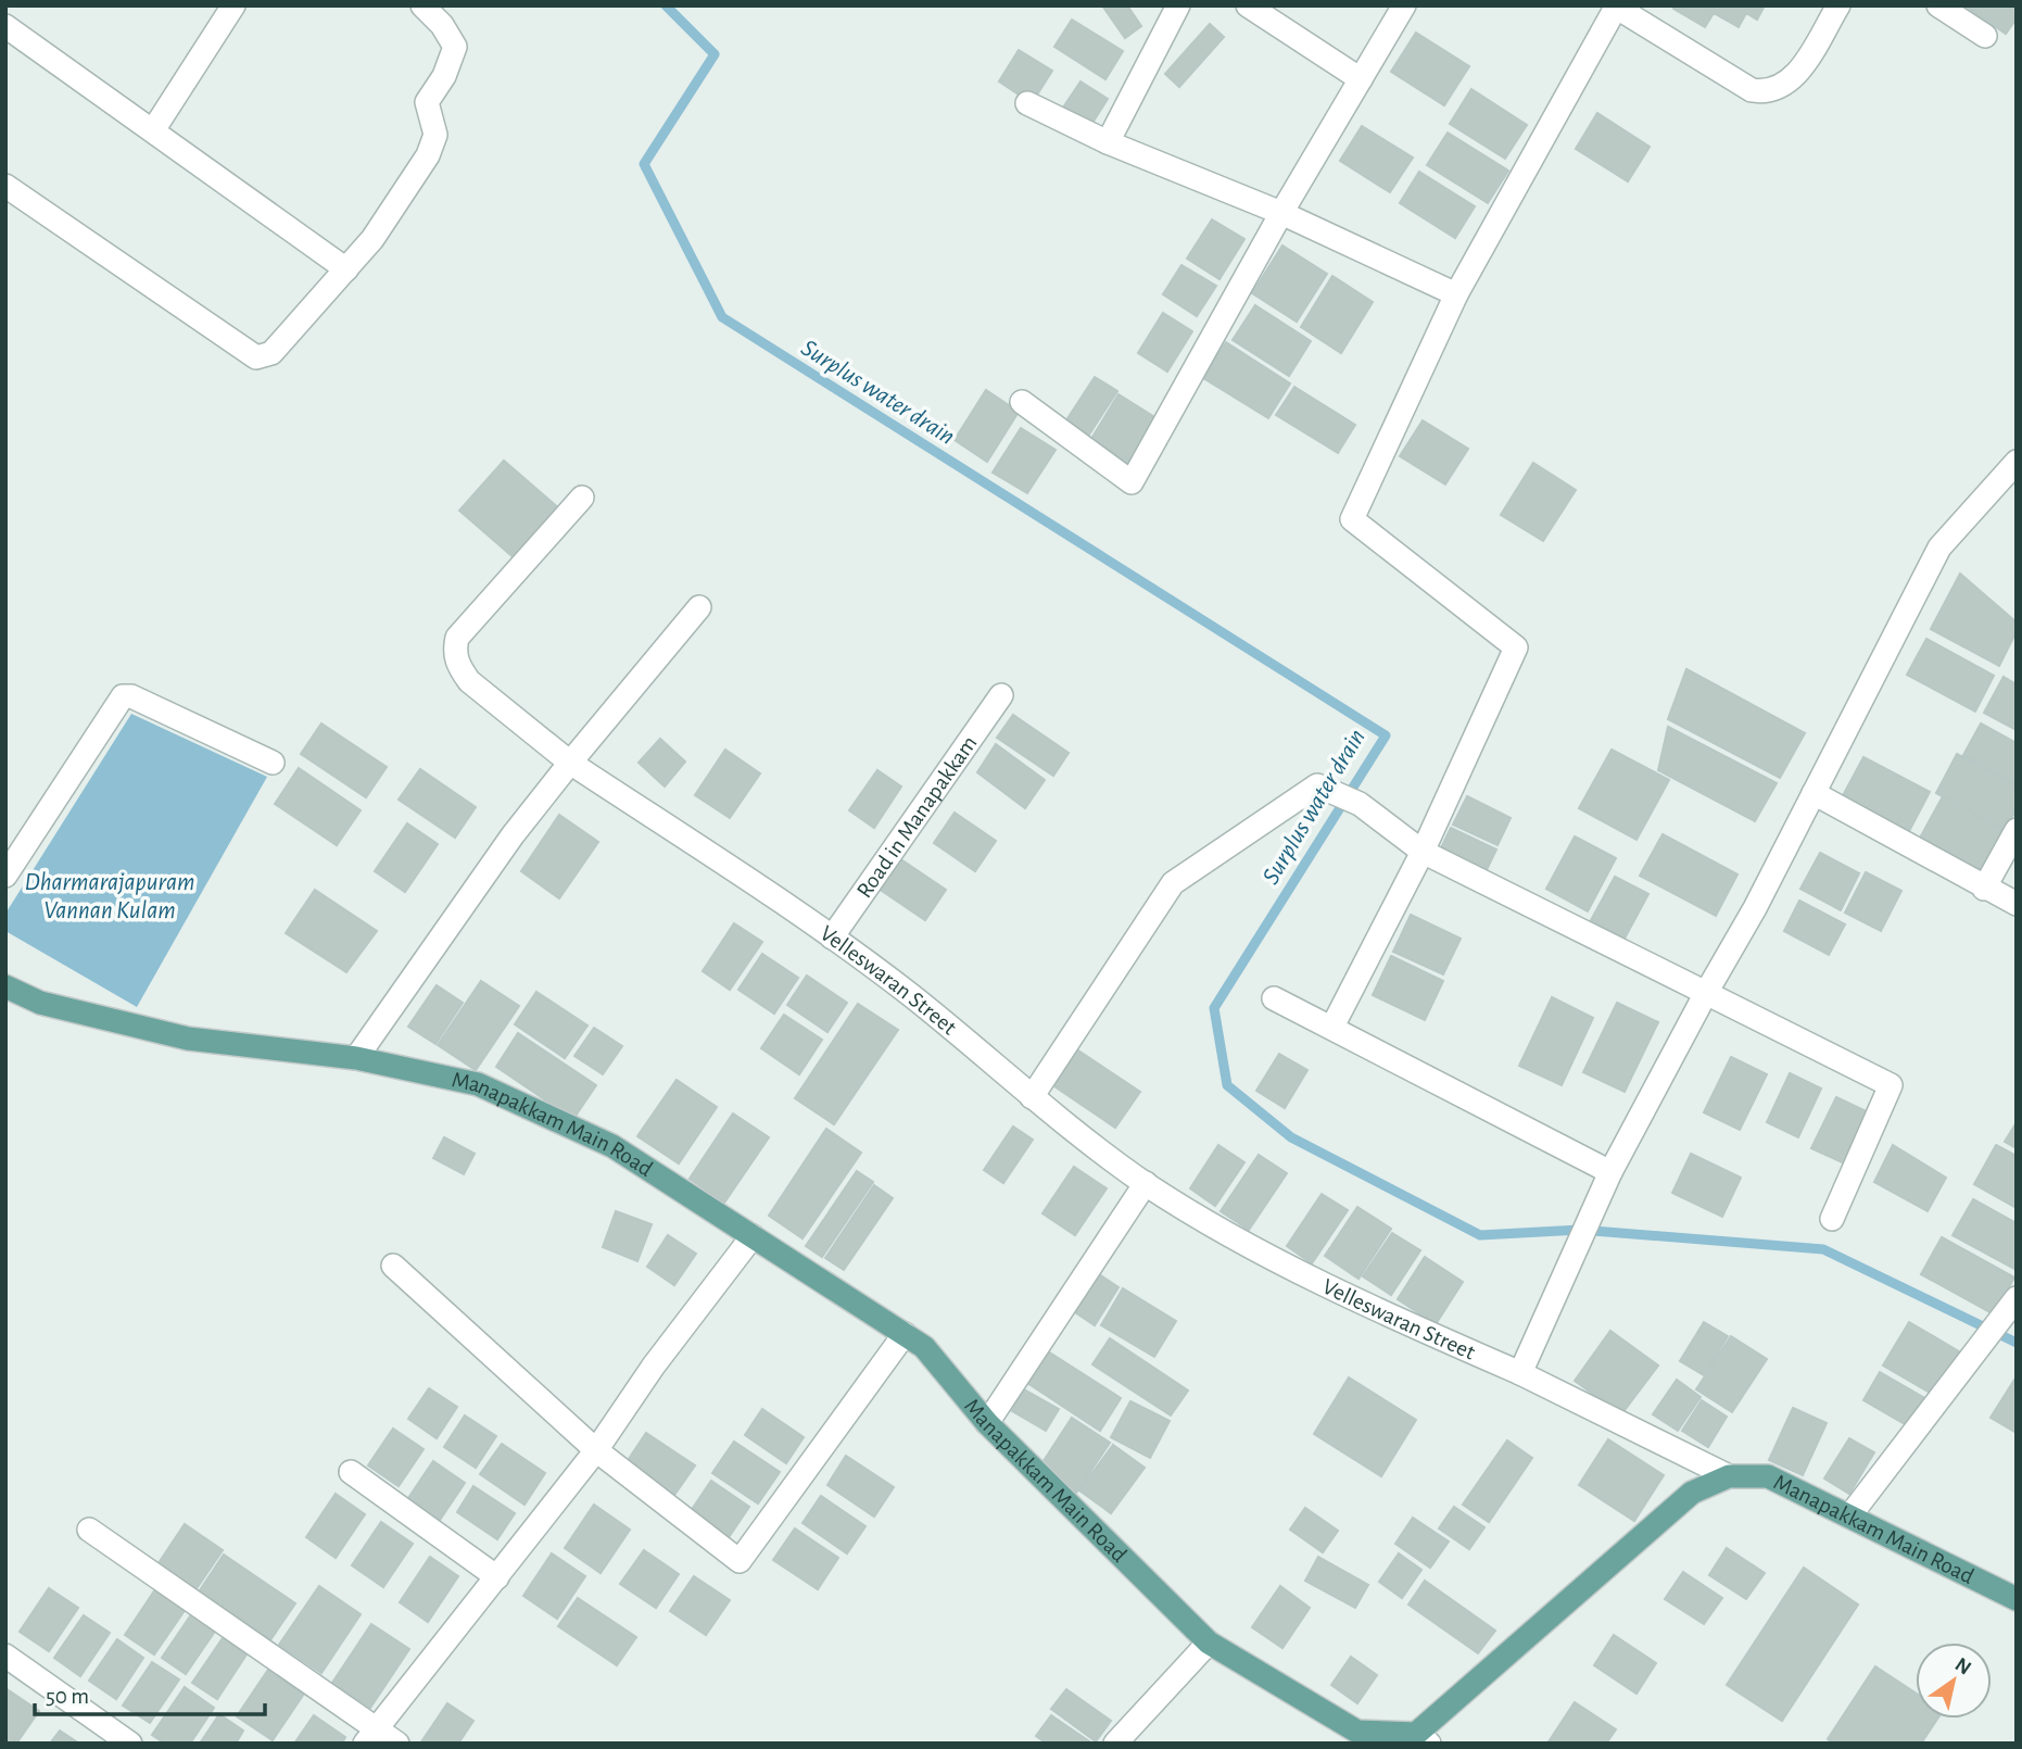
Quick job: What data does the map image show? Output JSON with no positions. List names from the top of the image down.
{
  "streets": {
    "main road": ["Manapakkam Main Road"],
    "street": ["Road in Manapakkam", "Velleswaran Street"]
  },
  "crossings": [
    ["Road in Manapakkam", "Velleswaran Street"],
    ["Velleswaran Street", "Manapakkam Main Road"]
  ],
  "water": ["Surplus water drain", "Dharmarajapuram Vannan Kulam"],
  "scale_bar": "50 m",
  "north": "top right"
}
